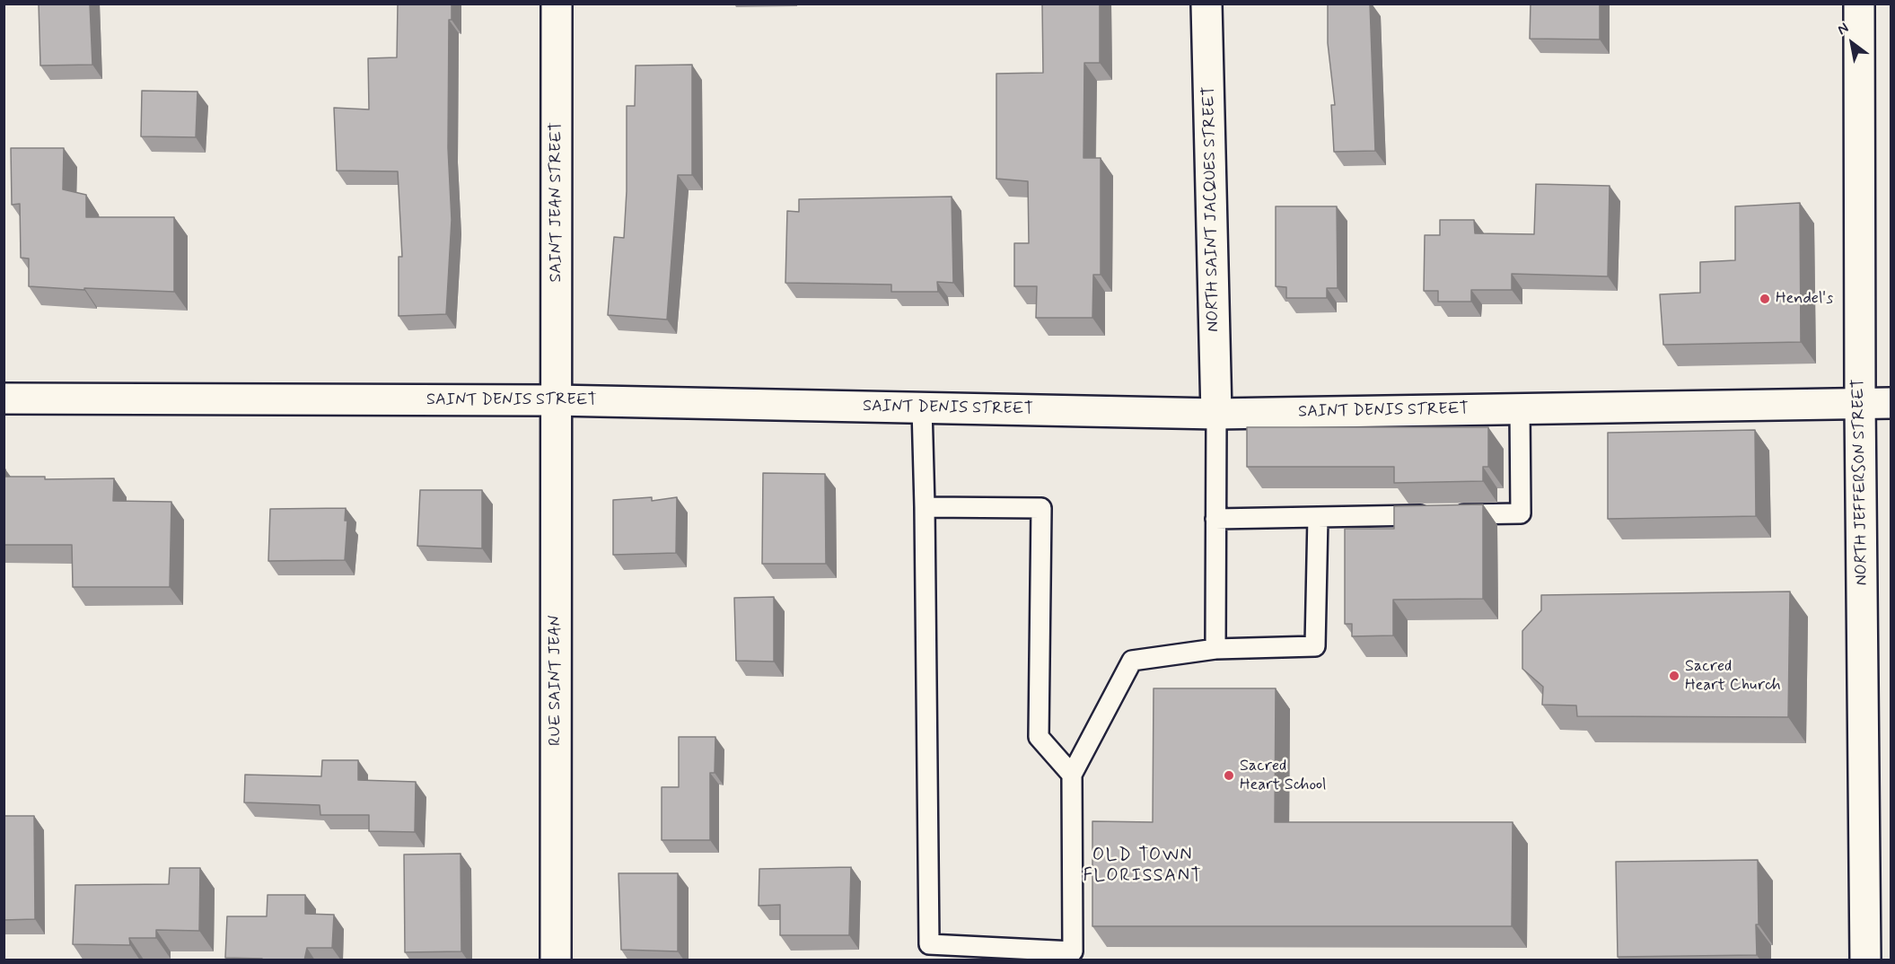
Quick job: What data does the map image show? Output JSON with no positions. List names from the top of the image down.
{
  "streets": {
    "street": [
      "SAINT JEAN STREET",
      "NORTH SAINT JACQUES STREET",
      "SAINT DENIS STREET",
      "NORTH JEFFERSON STREET",
      "RUE SAINT JEAN"
    ]
  },
  "crossings": [
    ["SAINT JEAN STREET", "SAINT DENIS STREET"],
    ["SAINT JEAN STREET", "RUE SAINT JEAN"],
    ["NORTH SAINT JACQUES STREET", "SAINT DENIS STREET"],
    ["SAINT DENIS STREET", "NORTH JEFFERSON STREET"],
    ["SAINT DENIS STREET", "RUE SAINT JEAN"]
  ],
  "districts": ["OLD TOWN FLORISSANT"],
  "places": ["Hendel's", "Sacred Heart Church", "Sacred Heart School"],
  "north": "top left"
}
